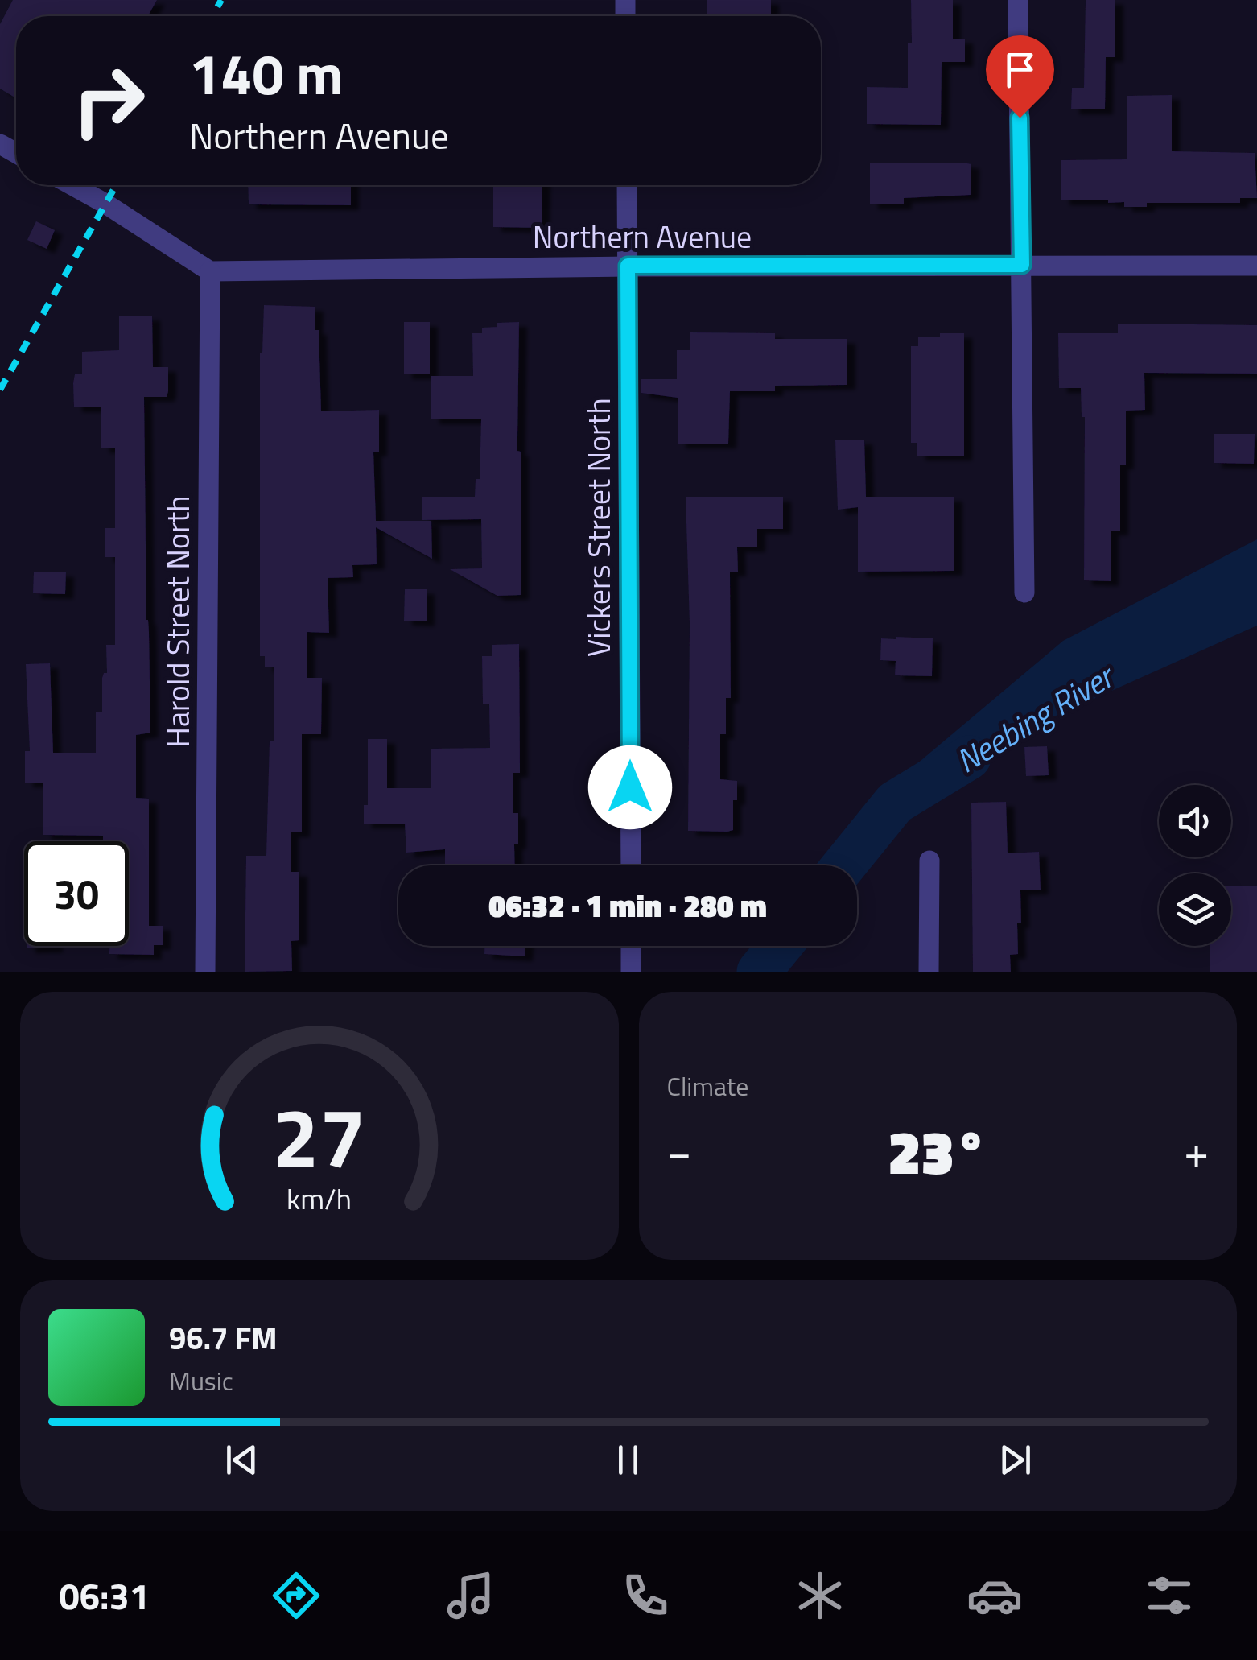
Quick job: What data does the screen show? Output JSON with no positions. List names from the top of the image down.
{
  "streets": {
    "street": ["Northern Avenue", "Vickers Street North", "Harold Street North"]
  },
  "crossings": [
    ["Northern Avenue", "Vickers Street North"],
    ["Northern Avenue", "Harold Street North"]
  ],
  "water": ["Neebing River"],
  "page": {
    "turn": ["140 m", "Northern Avenue"],
    "limit": "30",
    "trip": "06:32 · 1 min · 280 m",
    "tile": "Climate",
    "heat": ["−", "23°", "+"],
    "song": ["96.7 FM", "Music"],
    "tabs": "06:31",
    "gauge": ["27", "km/h"]
  }
}
